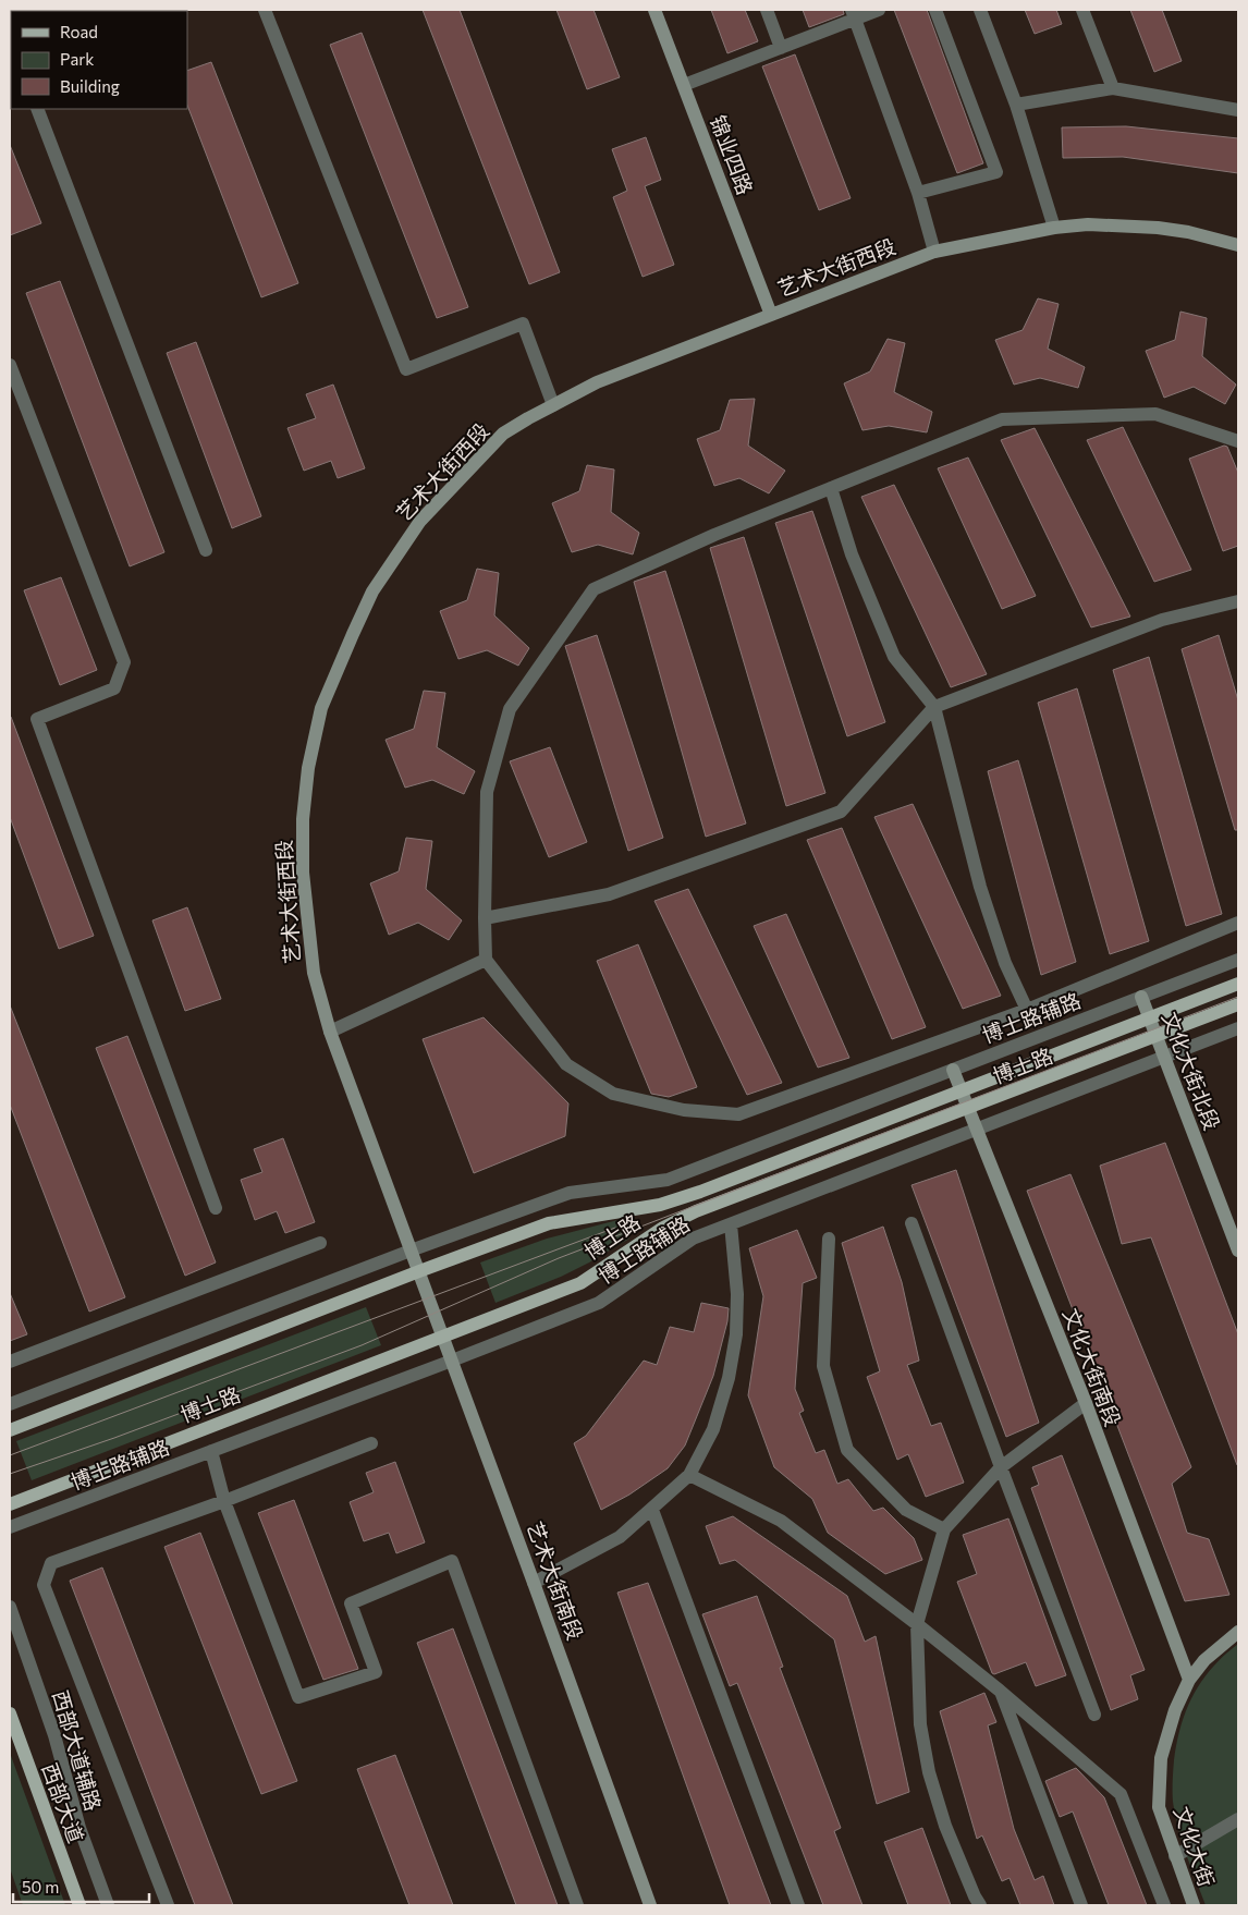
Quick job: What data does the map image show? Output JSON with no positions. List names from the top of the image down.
{
  "streets": {
    "main road": ["博士路", "西部大道"],
    "street": [
      "锦业四路",
      "艺术大街西段",
      "博士路辅路",
      "文化大街北段",
      "文化大街南段",
      "艺术大街南段",
      "西部大道辅路",
      "文化大街"
    ]
  },
  "crossings": [
    ["锦业四路", "艺术大街西段"],
    ["艺术大街西段", "博士路辅路"],
    ["艺术大街西段", "博士路"],
    ["艺术大街西段", "艺术大街南段"],
    ["博士路辅路", "文化大街北段"],
    ["博士路辅路", "文化大街南段"],
    ["博士路辅路", "艺术大街南段"],
    ["博士路", "文化大街北段"],
    ["博士路", "文化大街南段"],
    ["博士路", "艺术大街南段"],
    ["文化大街南段", "文化大街"]
  ],
  "legend": ["Road", "Park", "Building"],
  "scale_bar": "50 m"
}
